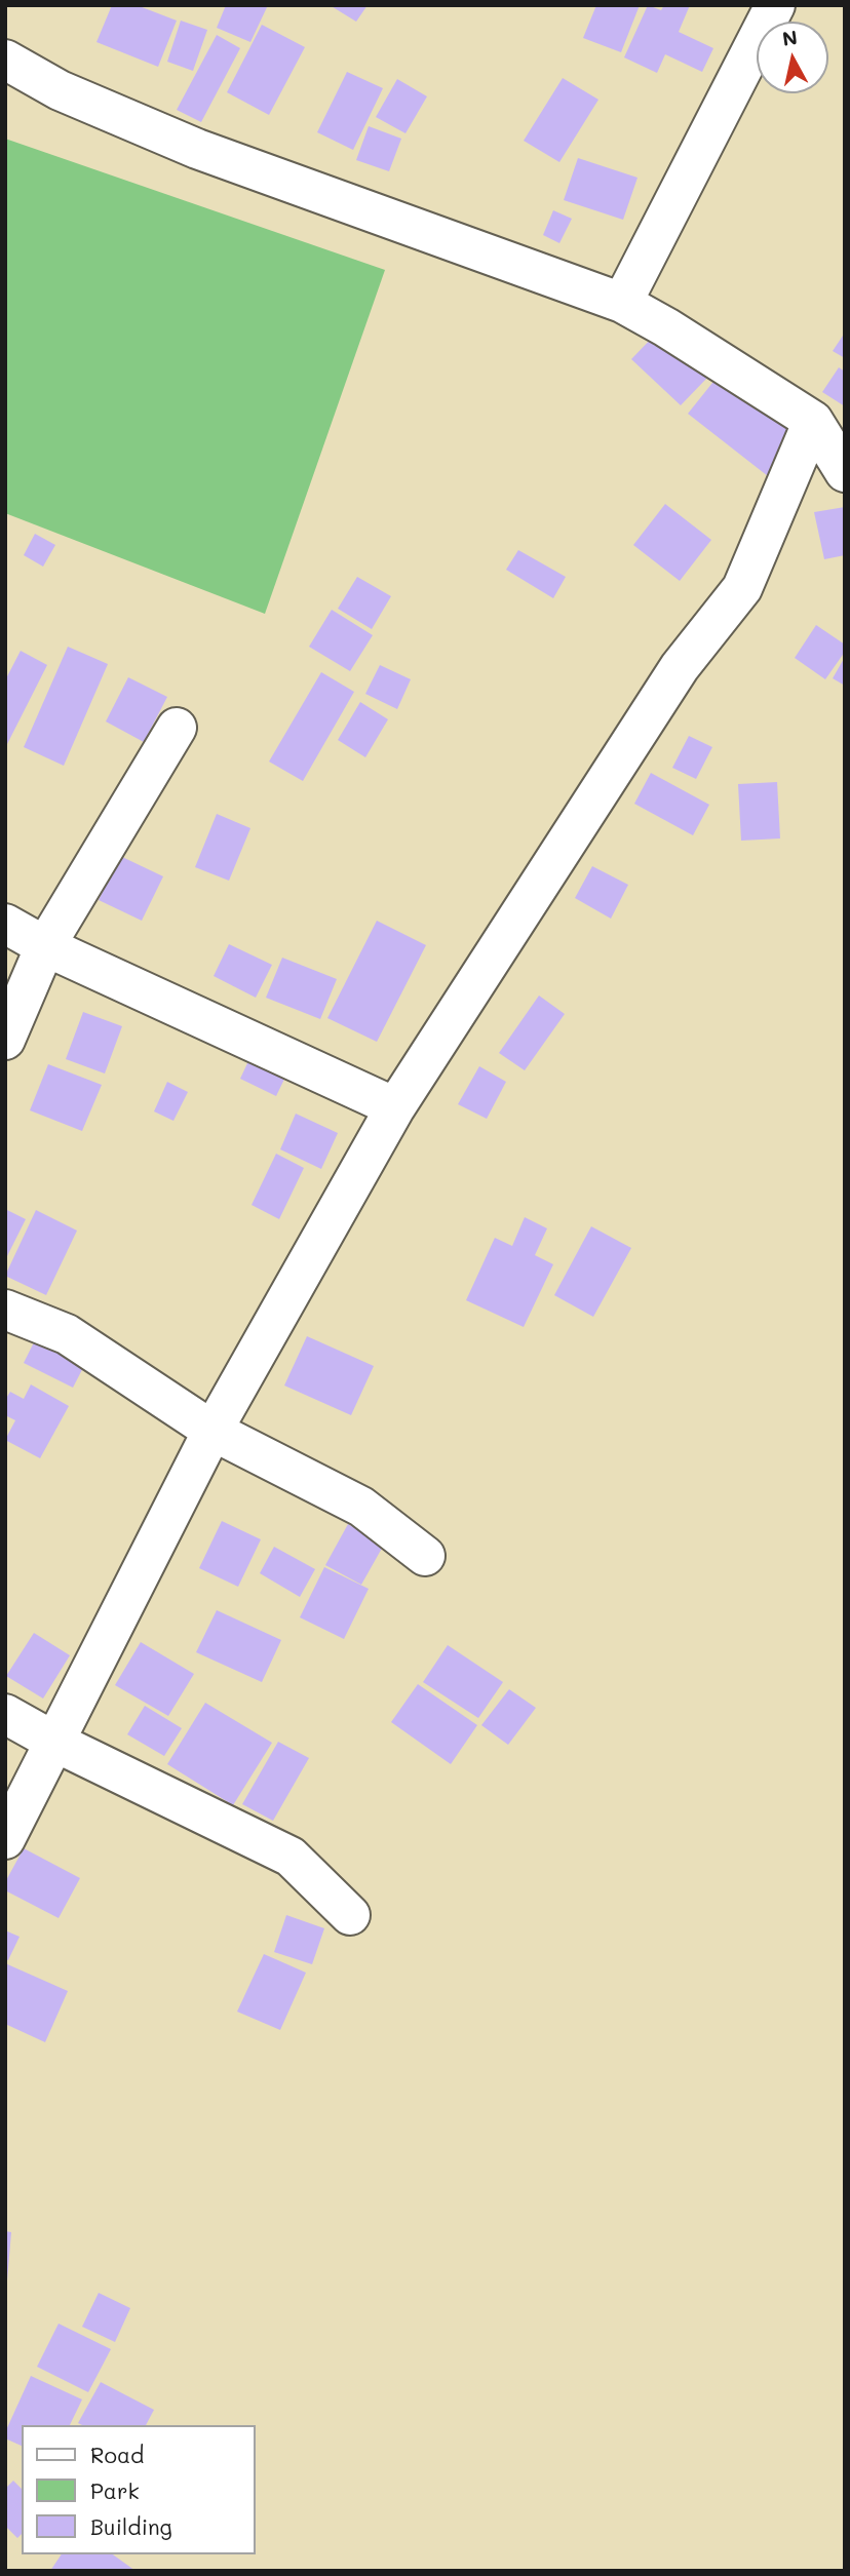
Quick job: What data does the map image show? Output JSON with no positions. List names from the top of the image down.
{
  "legend": ["Road", "Park", "Building"],
  "north": "top"
}
